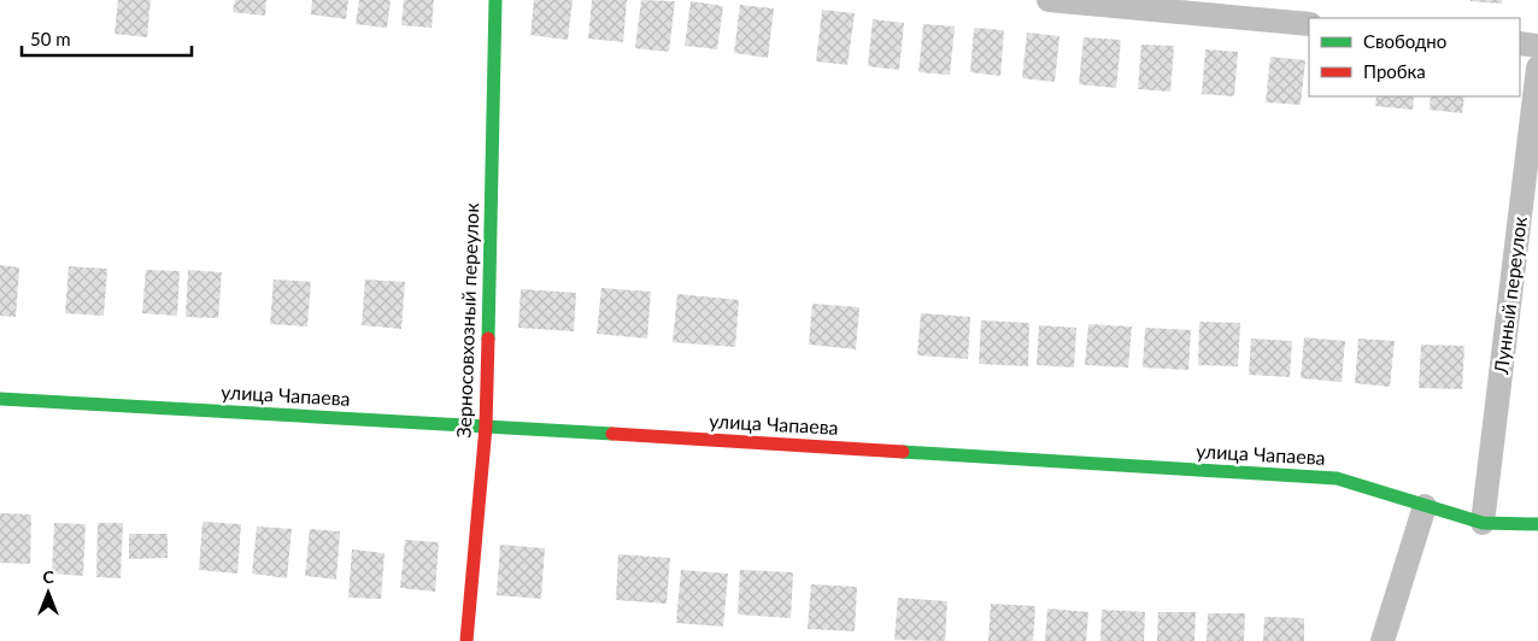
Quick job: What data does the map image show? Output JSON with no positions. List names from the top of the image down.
{
  "streets": {
    "street": ["Лунный переулок", "Зерносовхозный переулок", "улица Чапаева"]
  },
  "crossings": [
    ["Лунный переулок", "улица Чапаева"],
    ["Зерносовхозный переулок", "улица Чапаева"]
  ],
  "legend": ["Свободно", "Пробка"],
  "scale_bar": "50 m",
  "north": "top"
}
